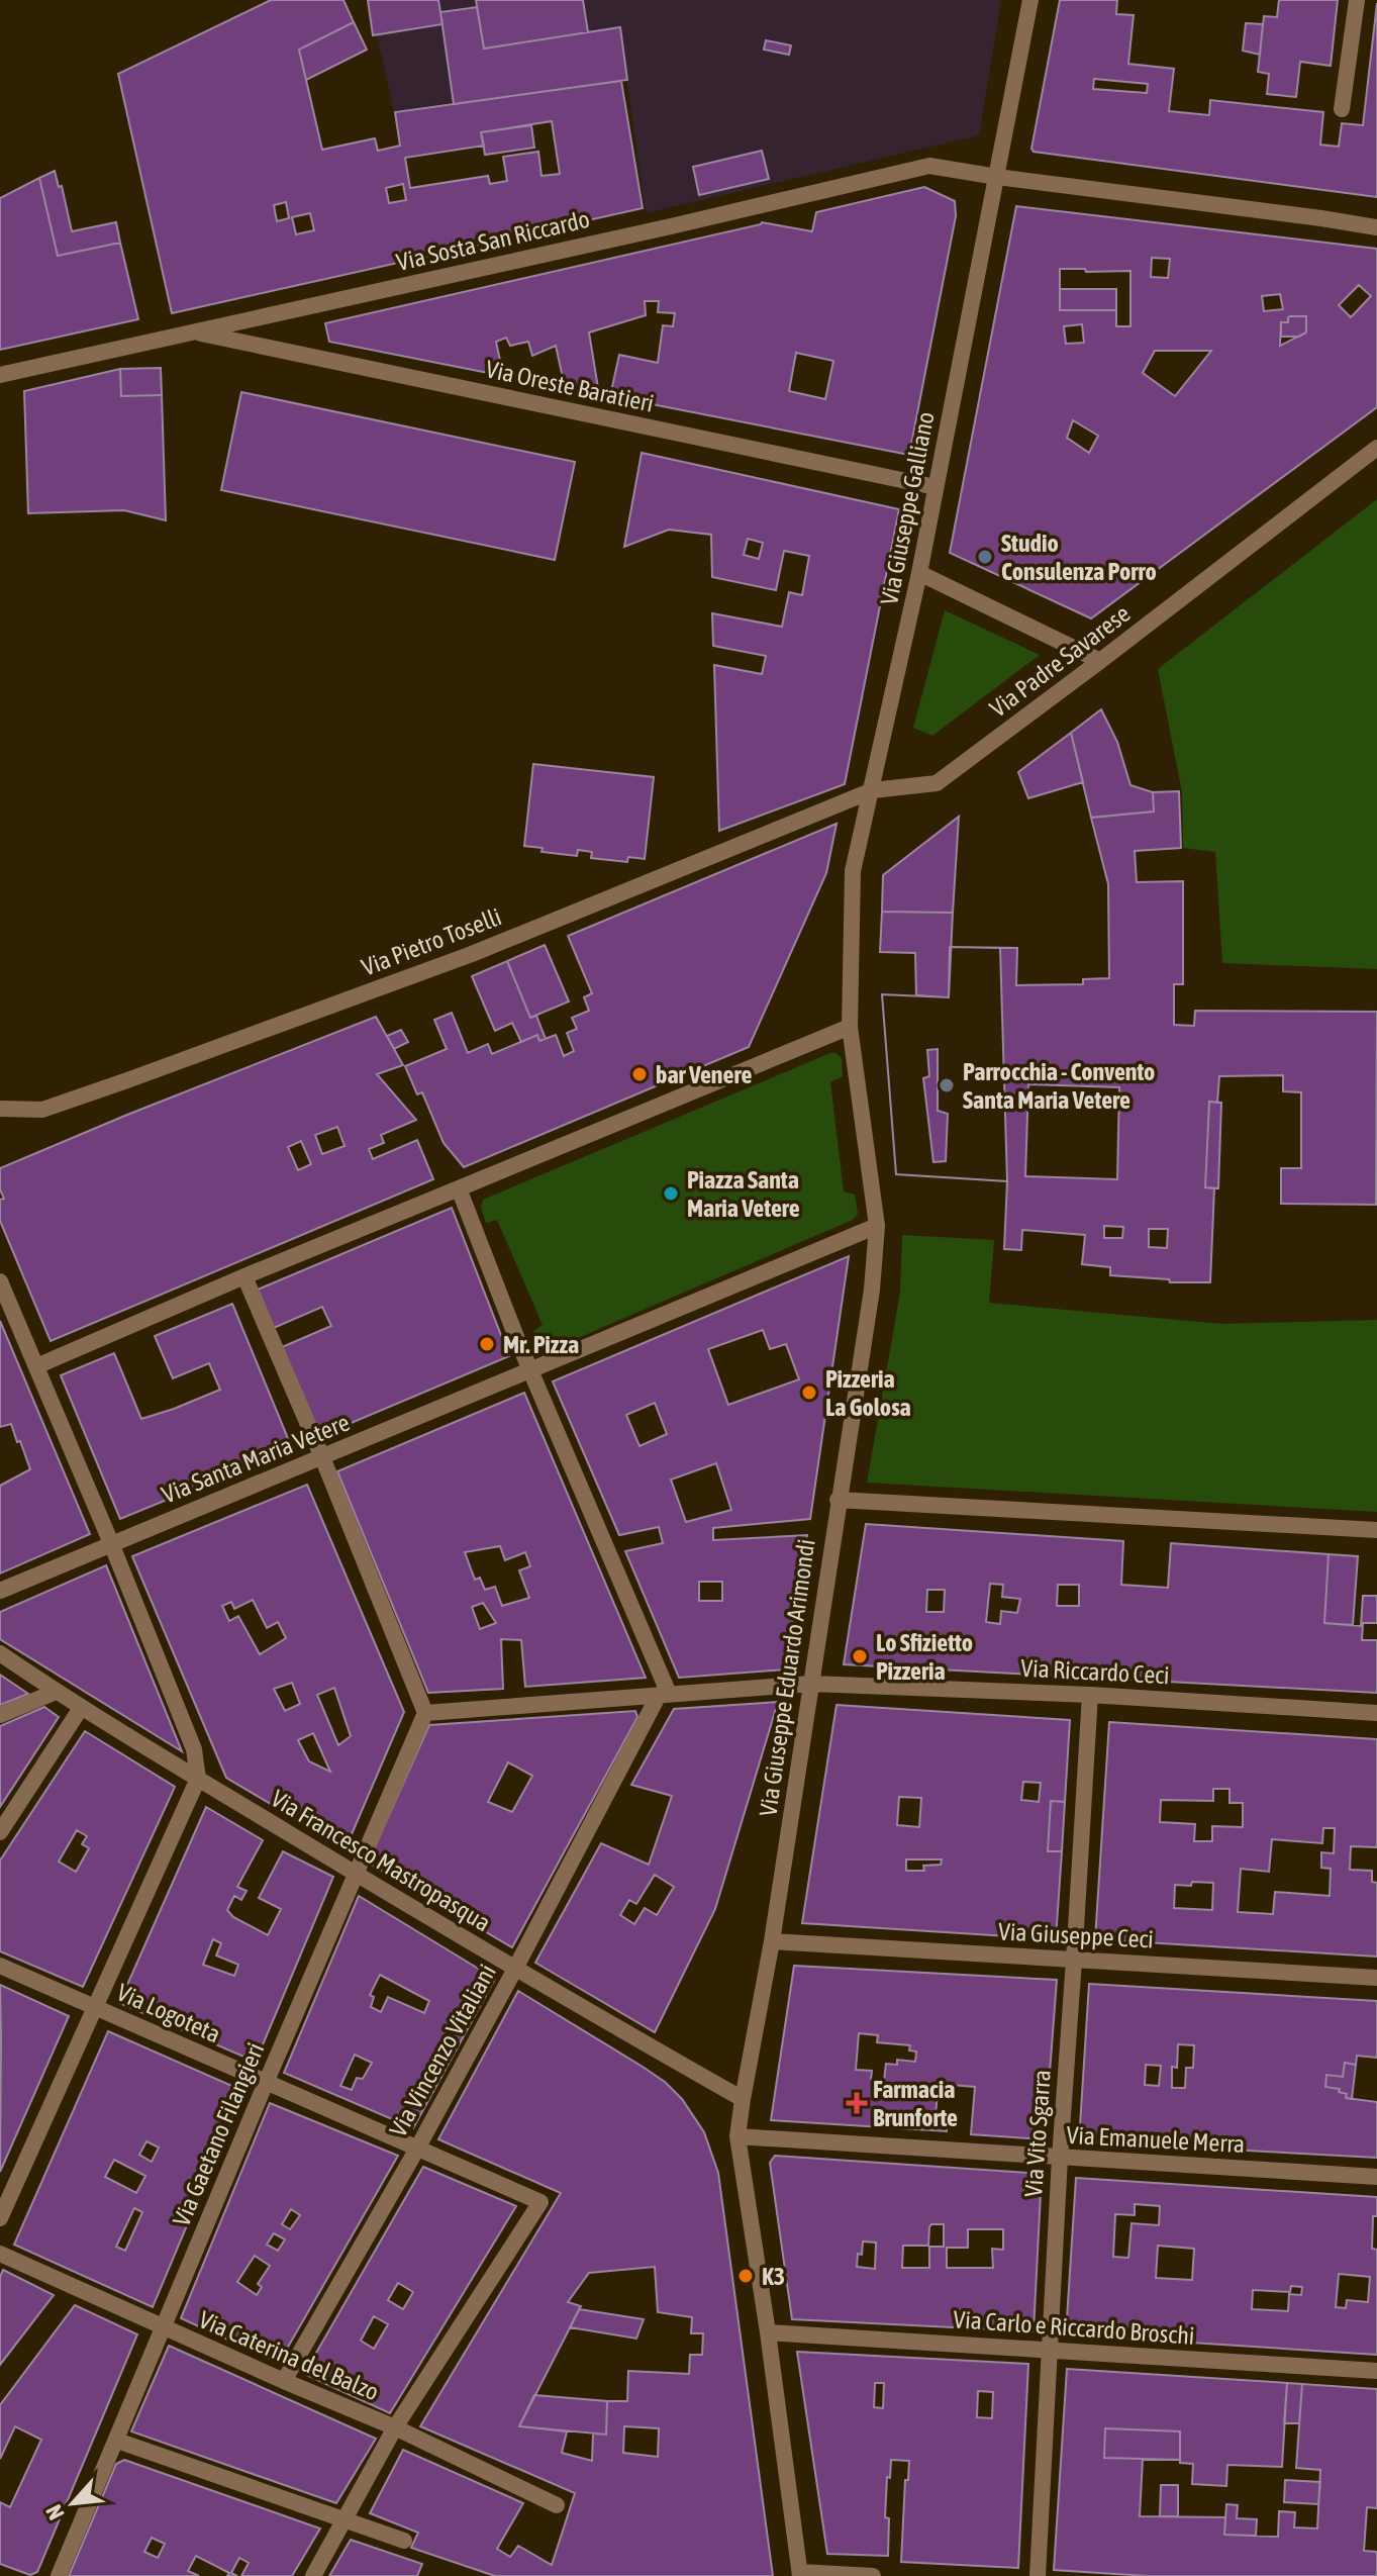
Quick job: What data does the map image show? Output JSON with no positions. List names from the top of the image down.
{
  "streets": {
    "street": [
      "Via Sosta San Riccardo",
      "Via Oreste Baratieri",
      "Via Giuseppe Galliano",
      "Via Padre Savarese",
      "Via Pietro Toselli",
      "Via Santa Maria Vetere",
      "Via Riccardo Ceci",
      "Via Giuseppe Eduardo Arimondi",
      "Via Francesco Mastropasqua",
      "Via Giuseppe Ceci",
      "Via Logoteta",
      "Via Vincenzo Vitaliani",
      "Via Vito Sgarra",
      "Via Gaetano Filangieri",
      "Via Emanuele Merra",
      "Via Carlo e Riccardo Broschi",
      "Via Caterina del Balzo"
    ]
  },
  "crossings": [
    ["Via Sosta San Riccardo", "Via Oreste Baratieri"],
    ["Via Sosta San Riccardo", "Via Giuseppe Galliano"],
    ["Via Oreste Baratieri", "Via Giuseppe Galliano"],
    ["Via Giuseppe Galliano", "Via Padre Savarese"],
    ["Via Giuseppe Galliano", "Via Pietro Toselli"],
    ["Via Padre Savarese", "Via Pietro Toselli"],
    ["Via Riccardo Ceci", "Via Giuseppe Eduardo Arimondi"],
    ["Via Riccardo Ceci", "Via Vincenzo Vitaliani"],
    ["Via Riccardo Ceci", "Via Vito Sgarra"],
    ["Via Riccardo Ceci", "Via Gaetano Filangieri"],
    ["Via Giuseppe Eduardo Arimondi", "Via Francesco Mastropasqua"],
    ["Via Giuseppe Eduardo Arimondi", "Via Giuseppe Ceci"],
    ["Via Giuseppe Eduardo Arimondi", "Via Emanuele Merra"],
    ["Via Giuseppe Eduardo Arimondi", "Via Carlo e Riccardo Broschi"],
    ["Via Francesco Mastropasqua", "Via Vincenzo Vitaliani"],
    ["Via Francesco Mastropasqua", "Via Gaetano Filangieri"],
    ["Via Giuseppe Ceci", "Via Vito Sgarra"],
    ["Via Logoteta", "Via Vincenzo Vitaliani"],
    ["Via Logoteta", "Via Gaetano Filangieri"],
    ["Via Logoteta", "Via Caterina del Balzo"],
    ["Via Vincenzo Vitaliani", "Via Caterina del Balzo"],
    ["Via Vito Sgarra", "Via Emanuele Merra"],
    ["Via Vito Sgarra", "Via Carlo e Riccardo Broschi"],
    ["Via Gaetano Filangieri", "Via Caterina del Balzo"]
  ],
  "places": {
    "other": [
      "Studio Consulenza Porro",
      "bar Venere",
      "Parrocchia - Convento Santa Maria Vetere",
      "Piazza Santa Maria Vetere",
      "Mr. Pizza",
      "Pizzeria La Golosa",
      "Lo Sfizietto Pizzeria",
      "K3"
    ],
    "health": ["Farmacia Brunforte"]
  },
  "north": "bottom left"
}
